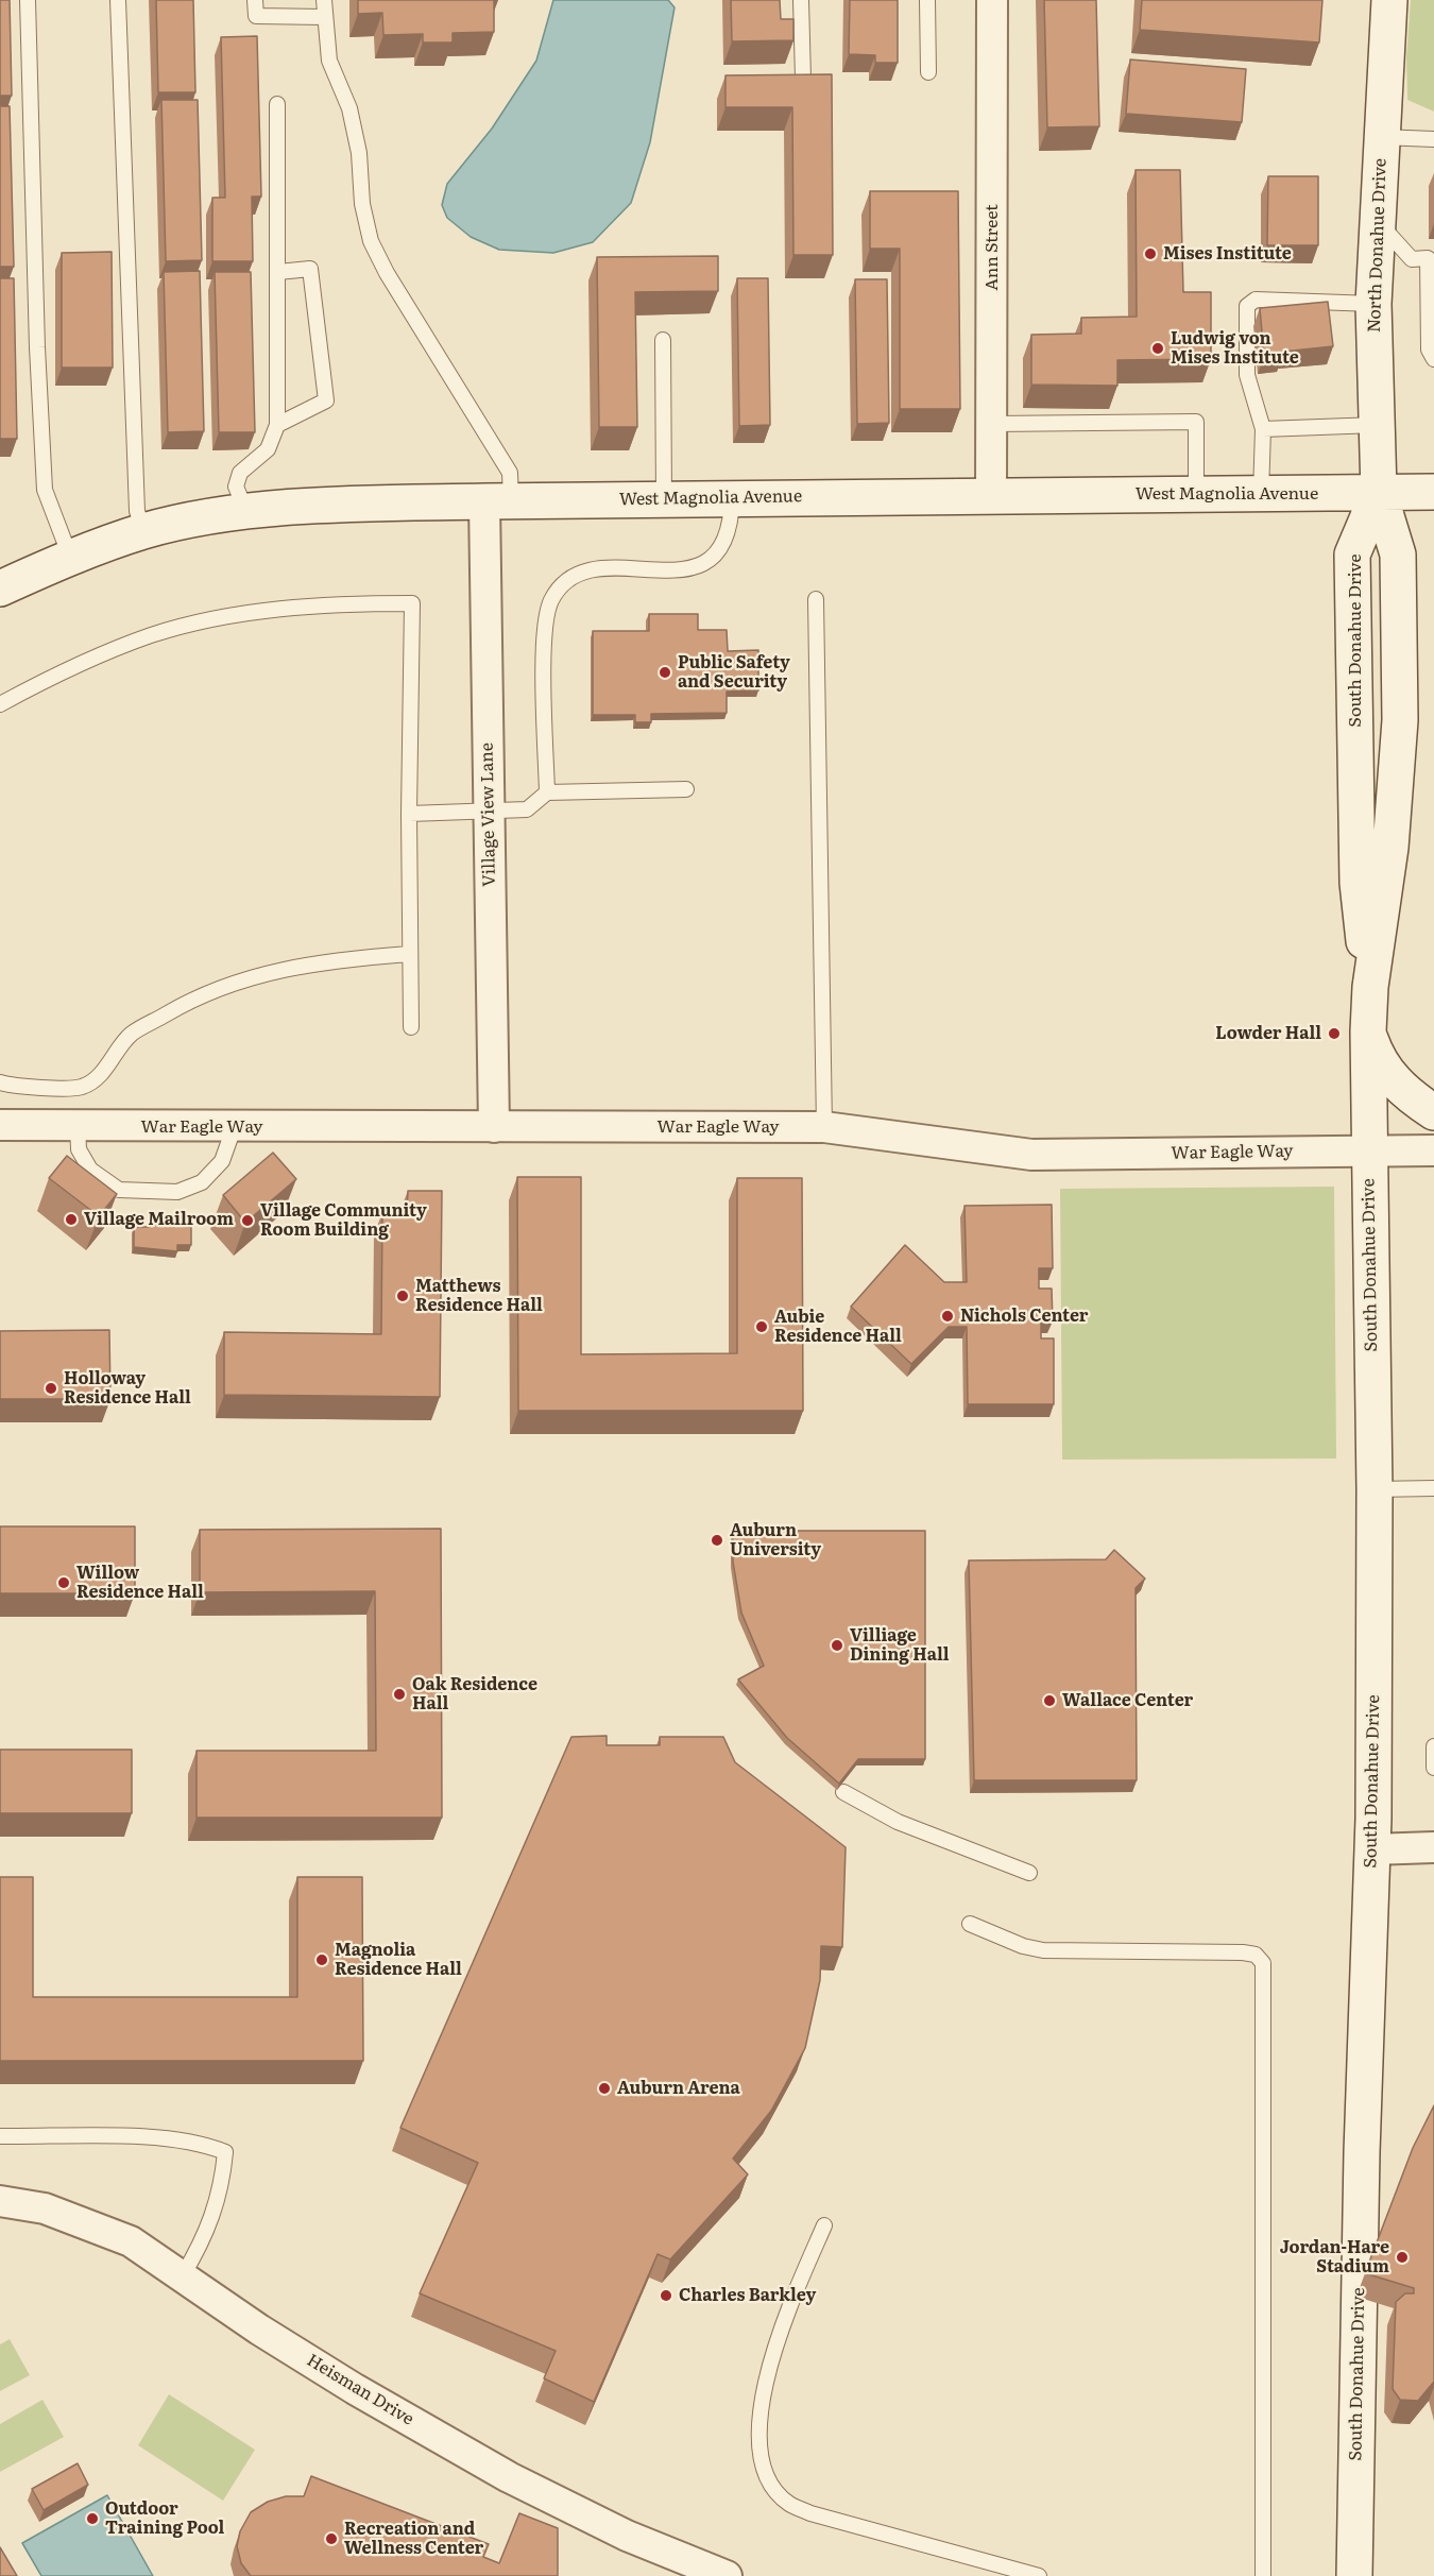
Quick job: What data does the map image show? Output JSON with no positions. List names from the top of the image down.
{
  "streets": {
    "street": [
      "North Donahue Drive",
      "Ann Street",
      "West Magnolia Avenue",
      "South Donahue Drive",
      "Village View Lane",
      "War Eagle Way",
      "Heisman Drive"
    ]
  },
  "crossings": [
    ["North Donahue Drive", "West Magnolia Avenue"],
    ["North Donahue Drive", "South Donahue Drive"],
    ["Ann Street", "West Magnolia Avenue"],
    ["West Magnolia Avenue", "South Donahue Drive"],
    ["West Magnolia Avenue", "Village View Lane"],
    ["South Donahue Drive", "War Eagle Way"],
    ["Village View Lane", "War Eagle Way"]
  ],
  "places": [
    "Mises Institute",
    "Ludwig von Mises Institute",
    "Public Safety and Security",
    "Lowder Hall",
    "Village Mailroom",
    "Village Community Room Building",
    "Matthews Residence Hall",
    "Nichols Center",
    "Aubie Residence Hall",
    "Holloway Residence Hall",
    "Auburn University",
    "Willow Residence Hall",
    "Villiage Dining Hall",
    "Oak Residence Hall",
    "Wallace Center",
    "Magnolia Residence Hall",
    "Auburn Arena",
    "Jordan-Hare Stadium",
    "Charles Barkley",
    "Outdoor Training Pool",
    "Recreation and Wellness Center"
  ]
}
